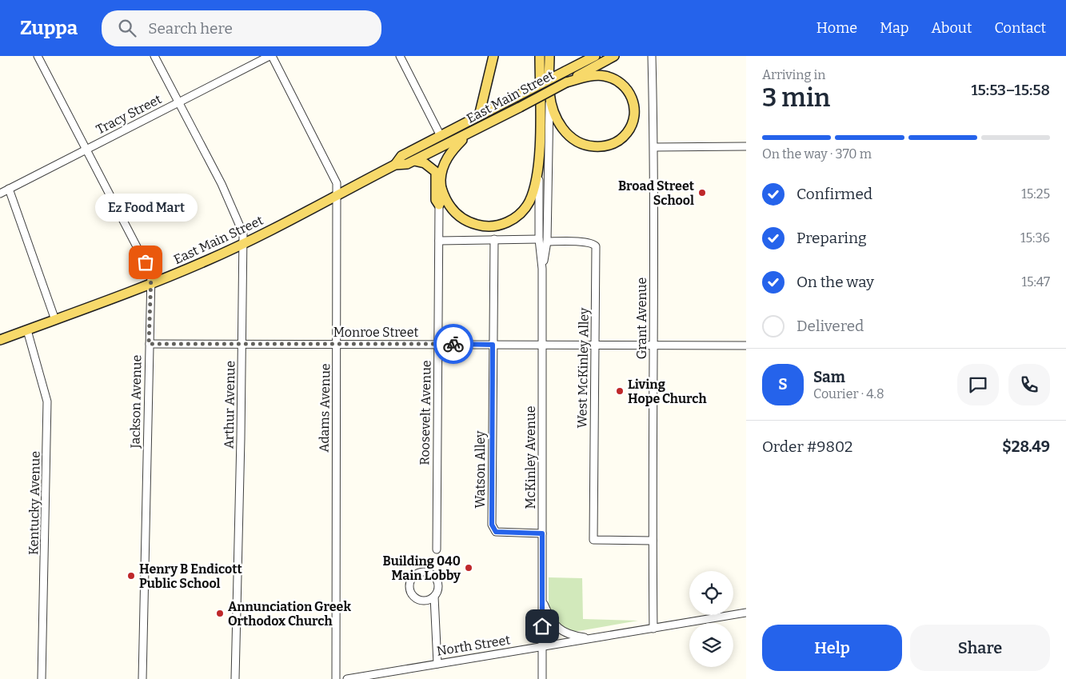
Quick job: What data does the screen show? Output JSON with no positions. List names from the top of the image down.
{
  "streets": {
    "main road": ["East Main Street"],
    "street": [
      "Tracy Street",
      "Grant Avenue",
      "Monroe Street",
      "West McKinley Alley",
      "Jackson Avenue",
      "Arthur Avenue",
      "Adams Avenue",
      "Roosevelt Avenue",
      "McKinley Avenue",
      "Watson Alley",
      "Kentucky Avenue",
      "North Street"
    ]
  },
  "crossings": [
    ["East Main Street", "Jackson Avenue"],
    ["East Main Street", "Arthur Avenue"],
    ["East Main Street", "Adams Avenue"],
    ["East Main Street", "Kentucky Avenue"],
    ["Tracy Street", "Jackson Avenue"],
    ["Tracy Street", "Arthur Avenue"],
    ["Tracy Street", "Adams Avenue"],
    ["Grant Avenue", "Monroe Street"],
    ["Grant Avenue", "West McKinley Alley"],
    ["Grant Avenue", "North Street"],
    ["Monroe Street", "West McKinley Alley"],
    ["Monroe Street", "Jackson Avenue"],
    ["Monroe Street", "Arthur Avenue"],
    ["Monroe Street", "Adams Avenue"],
    ["Monroe Street", "Roosevelt Avenue"],
    ["Monroe Street", "McKinley Avenue"],
    ["Monroe Street", "Watson Alley"],
    ["West McKinley Alley", "McKinley Avenue"],
    ["McKinley Avenue", "Watson Alley"],
    ["McKinley Avenue", "North Street"]
  ],
  "places": [
    "Broad Street School",
    "Ez Food Mart",
    "Living Hope Church",
    "Building 040 Main Lobby",
    "Henry B Endicott Public School",
    "Annunciation Greek Orthodox Church"
  ],
  "page": {
    "header": "Zuppa",
    "search": "Search here",
    "nav": [
      "Home",
      "Map",
      "About",
      "Contact"
    ],
    "heading": ["3 min", "Arriving in", "15:53–15:58"],
    "panel": [
      "Sam",
      "Courier · 4.8",
      "Order #9802",
      "$28.49"
    ],
    "bar": "On the way · 370 m",
    "list": [
      ["Confirmed", "15:25"],
      ["Preparing", "15:36"],
      ["On the way", "15:47"],
      "Delivered"
    ],
    "bubble": "Ez Food Mart",
    "round": "S",
    "buttons": ["Help", "Share"]
  }
}
